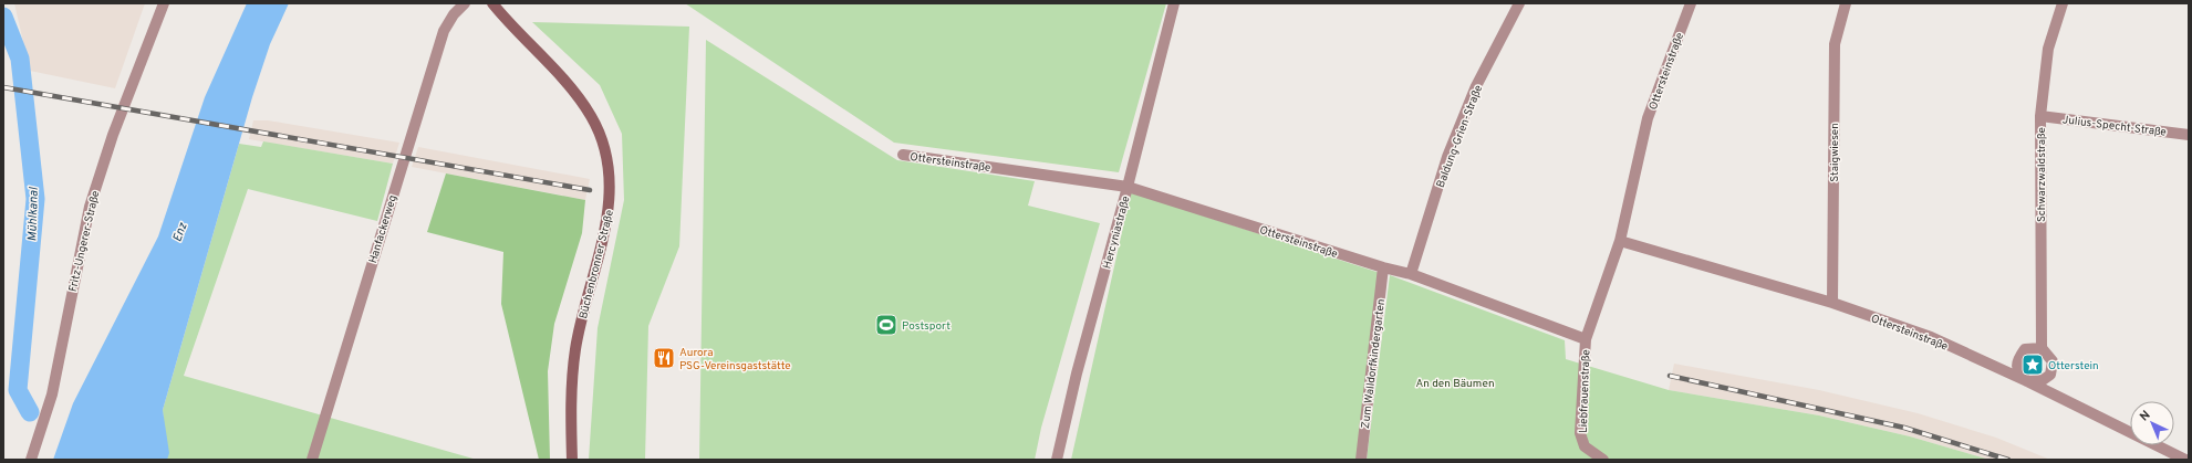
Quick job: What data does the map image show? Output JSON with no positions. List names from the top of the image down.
{
  "streets": {
    "main road": ["Büchenbronner Straße"],
    "street": [
      "Ottersteinstraße",
      "Julius-Specht-Straße",
      "Baldung-Grien-Straße",
      "Staigwiesen",
      "Schwarzwaldstraße",
      "Hanfackerweg",
      "Hercyniastraße",
      "Fritz-Ungerer-Straße",
      "Zum Walldorfkindergarten",
      "Liebfrauenstraße"
    ]
  },
  "crossings": [
    ["Ottersteinstraße", "Baldung-Grien-Straße"],
    ["Ottersteinstraße", "Staigwiesen"],
    ["Ottersteinstraße", "Schwarzwaldstraße"],
    ["Ottersteinstraße", "Hercyniastraße"],
    ["Ottersteinstraße", "Zum Walldorfkindergarten"],
    ["Ottersteinstraße", "Liebfrauenstraße"],
    ["Julius-Specht-Straße", "Schwarzwaldstraße"]
  ],
  "water": ["Mühlkanal", "Enz"],
  "parks": ["An den Bäumen"],
  "places": {
    "sports": ["Postsport"],
    "restaurant": ["Aurora PSG-Vereinsgaststätte"],
    "place": ["Otterstein"]
  },
  "north": "top left"
}
